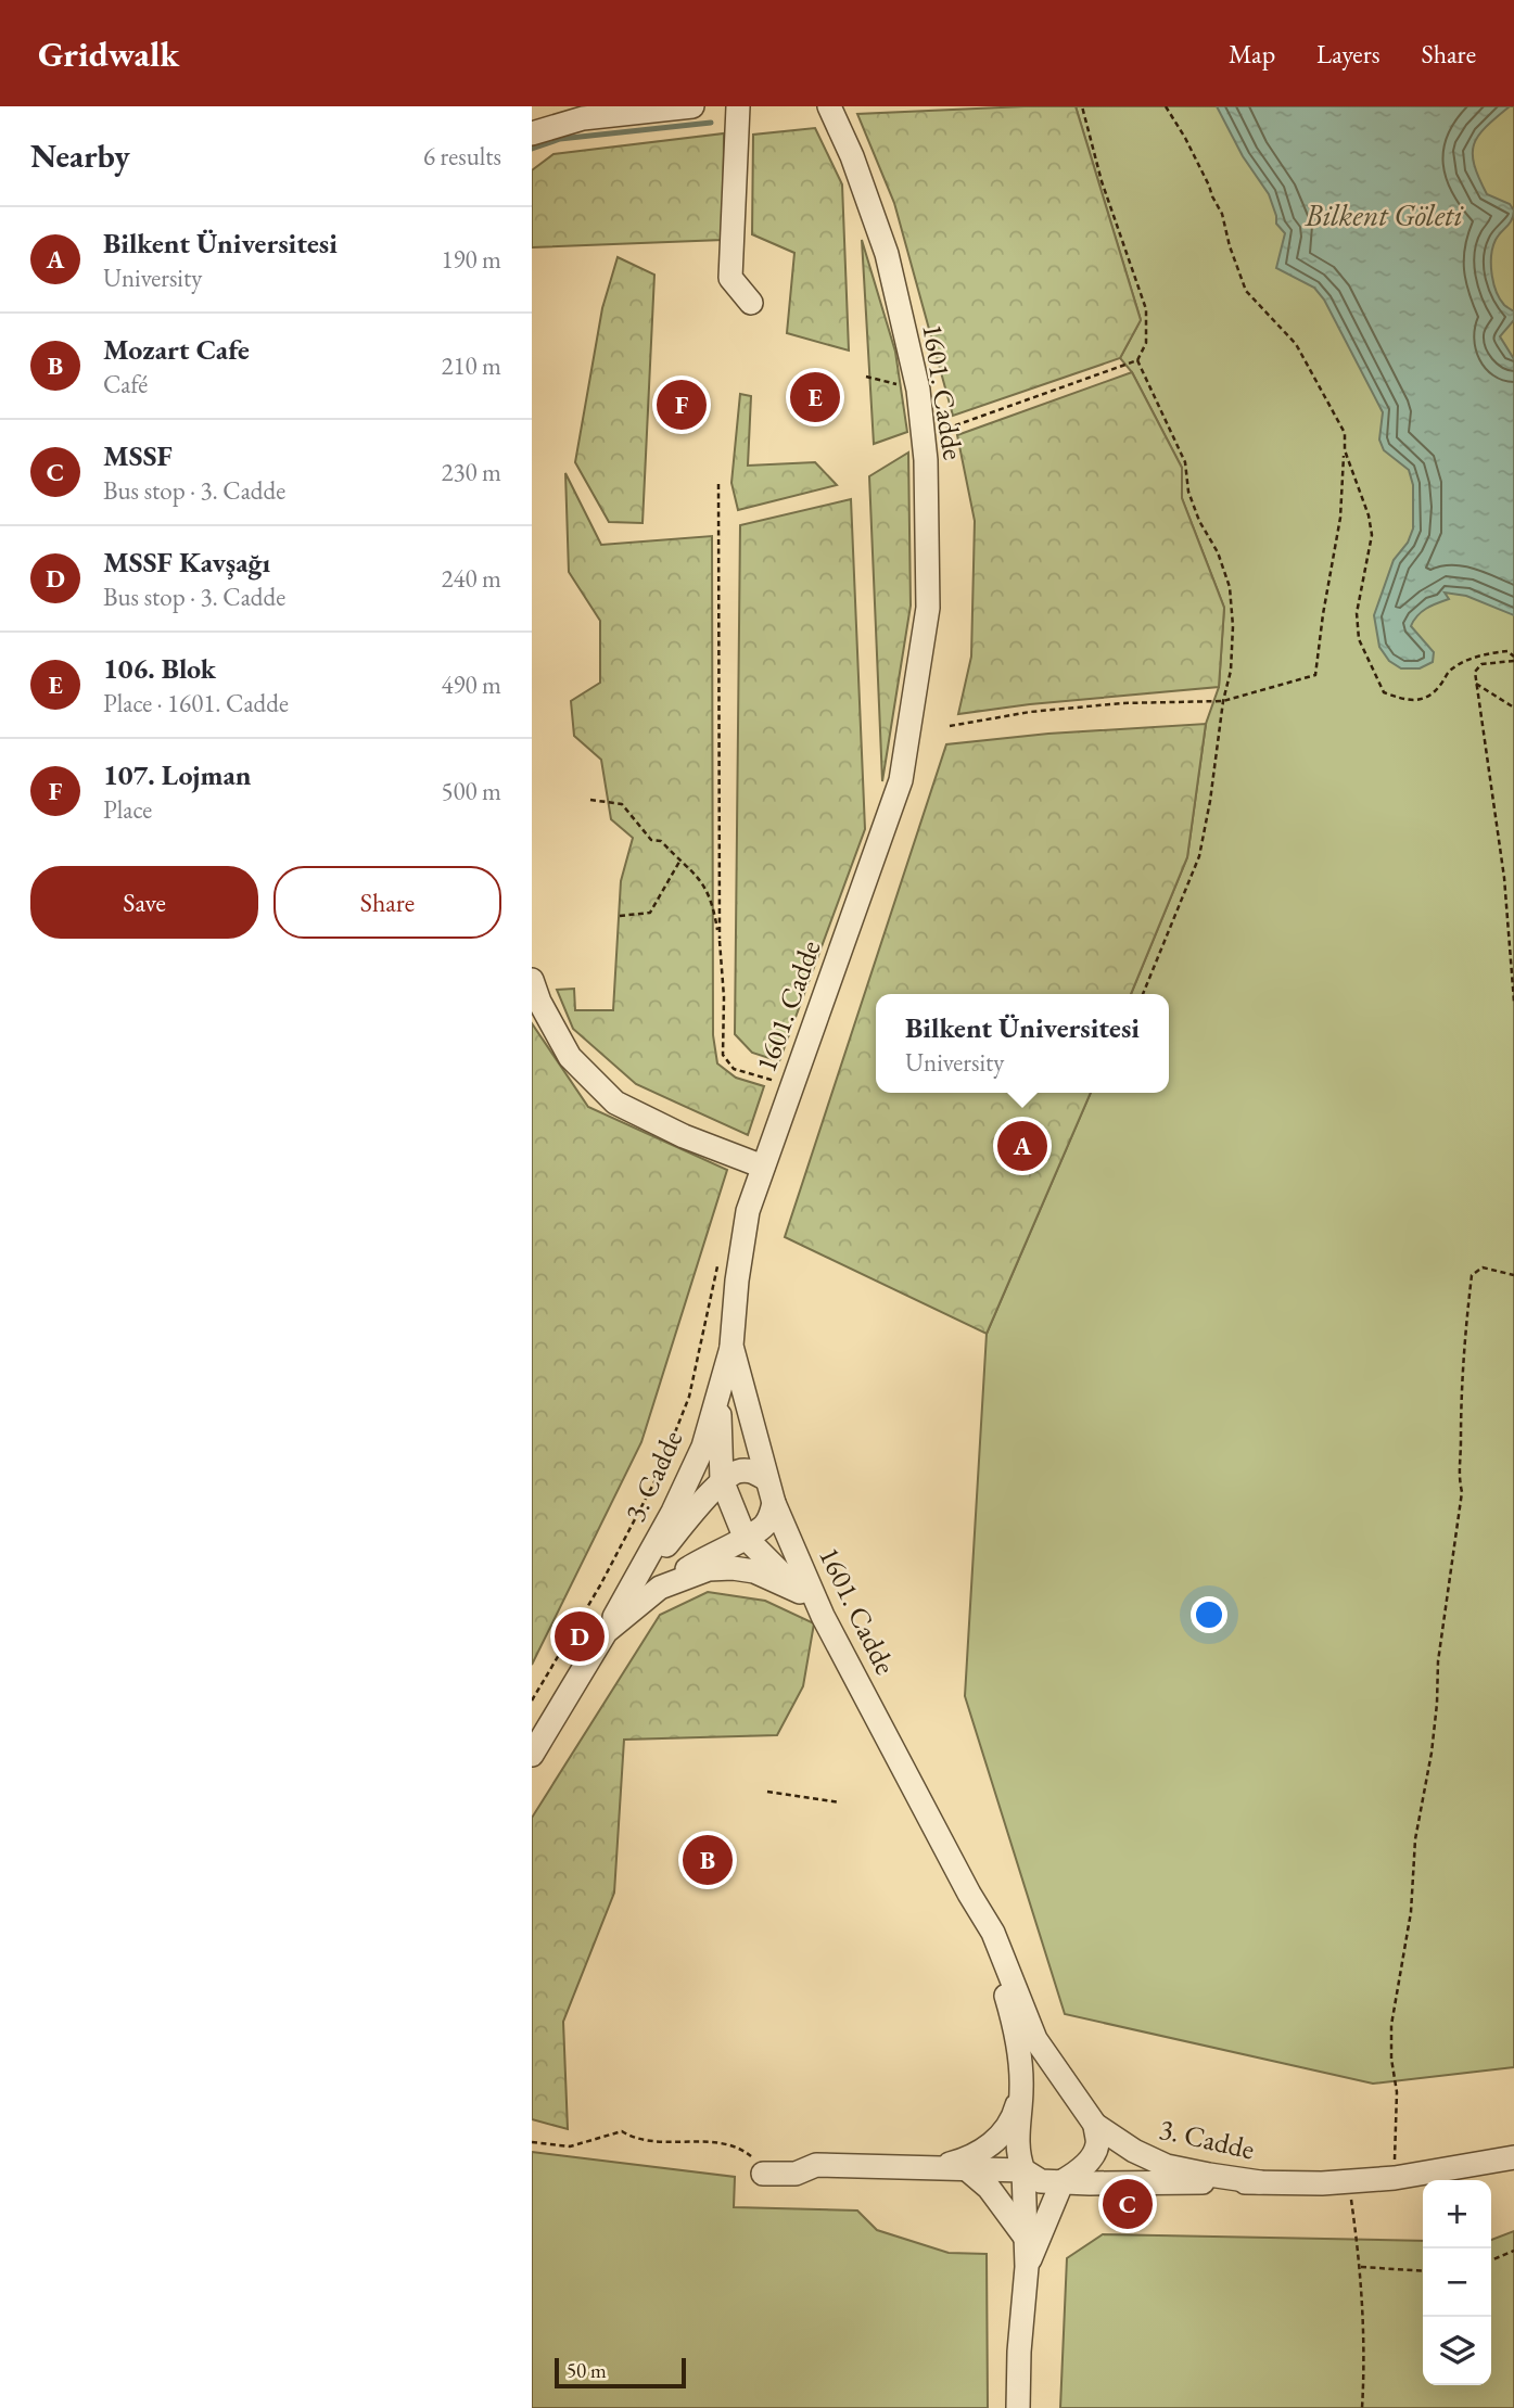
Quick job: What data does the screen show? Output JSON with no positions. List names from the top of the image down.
{
  "streets": {
    "street": ["1601. Cadde", "3. Cadde"]
  },
  "crossings": [
    ["1601. Cadde", "3. Cadde"]
  ],
  "water": ["Bilkent Göleti"],
  "scale_bar": "50 m",
  "page": {
    "header": "Gridwalk",
    "nav": ["Map", "Layers", "Share"],
    "heading": ["Nearby", "6 results"],
    "list": [
      {
        "mark": "A",
        "name": "Bilkent Üniversitesi",
        "note": "University",
        "value": "190 m"
      },
      {
        "mark": "B",
        "name": "Mozart Cafe",
        "note": "Café",
        "value": "210 m"
      },
      {
        "mark": "C",
        "name": "MSSF",
        "note": "Bus stop · 3. Cadde",
        "value": "230 m"
      },
      {
        "mark": "D",
        "name": "MSSF Kavşağı",
        "note": "Bus stop · 3. Cadde",
        "value": "240 m"
      },
      {
        "mark": "E",
        "name": "106. Blok",
        "note": "Place · 1601. Cadde",
        "value": "490 m"
      },
      {
        "mark": "F",
        "name": "107. Lojman",
        "note": "Place",
        "value": "500 m"
      }
    ],
    "pins": [
      "E",
      "F",
      "A",
      "D",
      "B",
      "C"
    ],
    "buttons": ["Save", "Share"],
    "popup": ["Bilkent Üniversitesi", "University"],
    "map_buttons": ["+", "−"],
    "scale": "50 m"
  }
}
